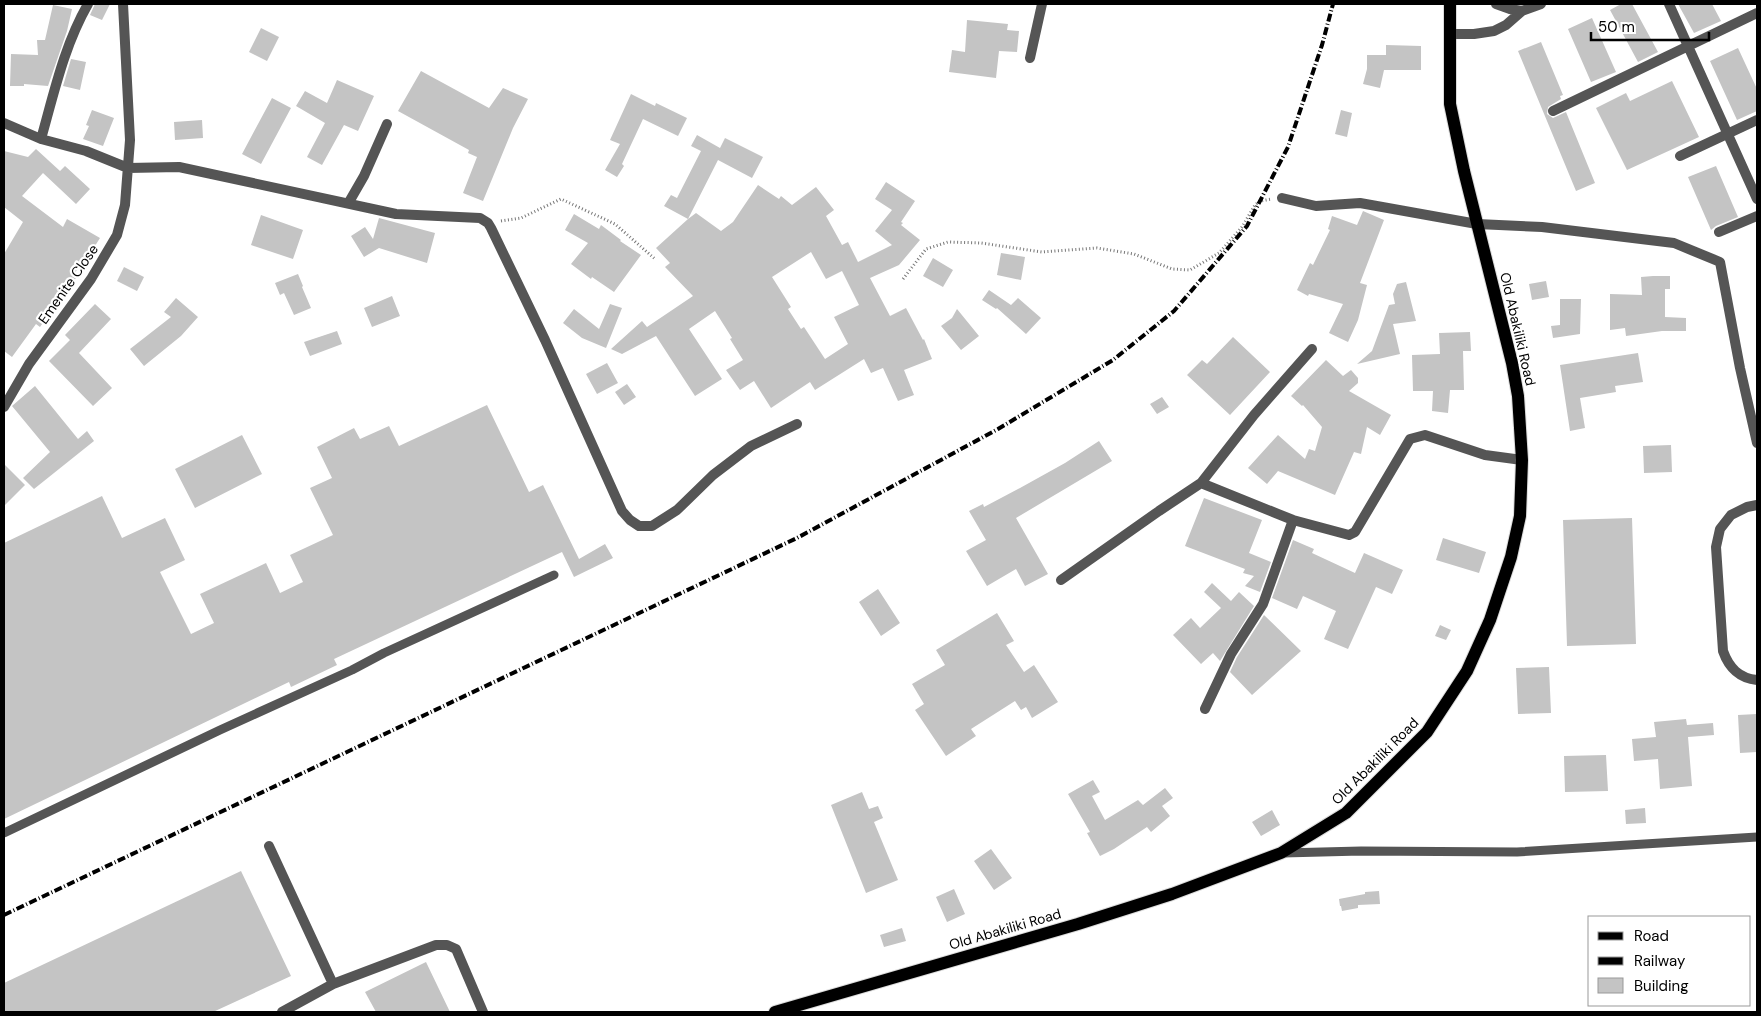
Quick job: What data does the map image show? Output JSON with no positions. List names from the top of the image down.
{
  "streets": {
    "main road": ["Old Abakiliki Road"],
    "street": ["Emenite Close"]
  },
  "legend": ["Road", "Railway", "Building"],
  "scale_bar": "50 m"
}
